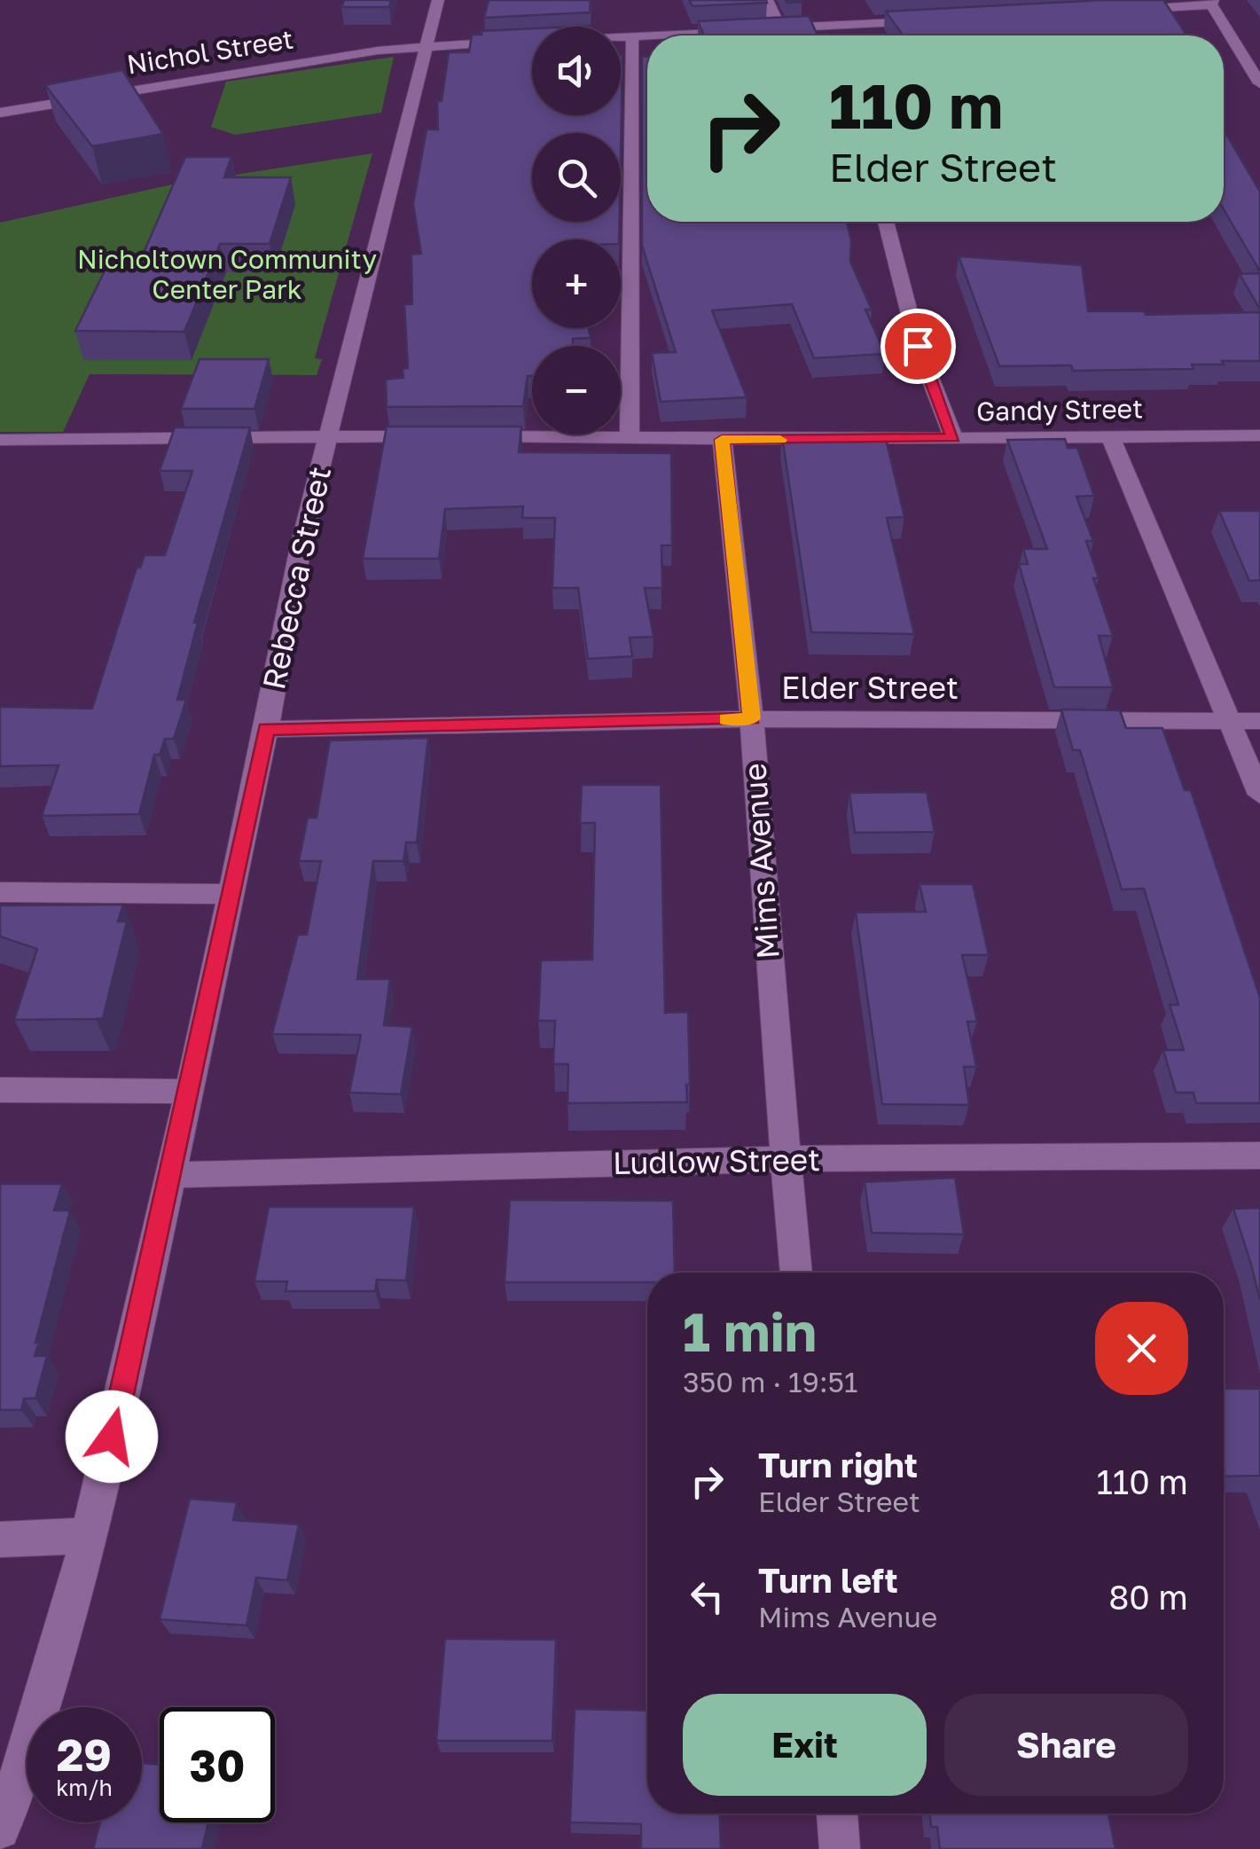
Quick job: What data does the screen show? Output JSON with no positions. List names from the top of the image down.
{
  "streets": {
    "street": [
      "Nichol Street",
      "Gandy Street",
      "Rebecca Street",
      "Elder Street",
      "Mims Avenue",
      "Ludlow Street"
    ]
  },
  "crossings": [
    ["Nichol Street", "Rebecca Street"],
    ["Gandy Street", "Mims Avenue"],
    ["Rebecca Street", "Elder Street"],
    ["Rebecca Street", "Ludlow Street"],
    ["Elder Street", "Mims Avenue"],
    ["Mims Avenue", "Ludlow Street"]
  ],
  "parks": ["Nicholtown Community Center Park"],
  "page": {
    "map_buttons": ["+", "−"],
    "turn": ["110 m", "Elder Street"],
    "heading": ["1 min", "350 m · 19:51"],
    "list": [
      {
        "name": "Turn right",
        "note": "Elder Street",
        "value": "110 m"
      },
      {
        "name": "Turn left",
        "note": "Mims Avenue",
        "value": "80 m"
      }
    ],
    "buttons": ["Exit", "Share"],
    "speed": "29 km/h",
    "limit": "30"
  }
}
